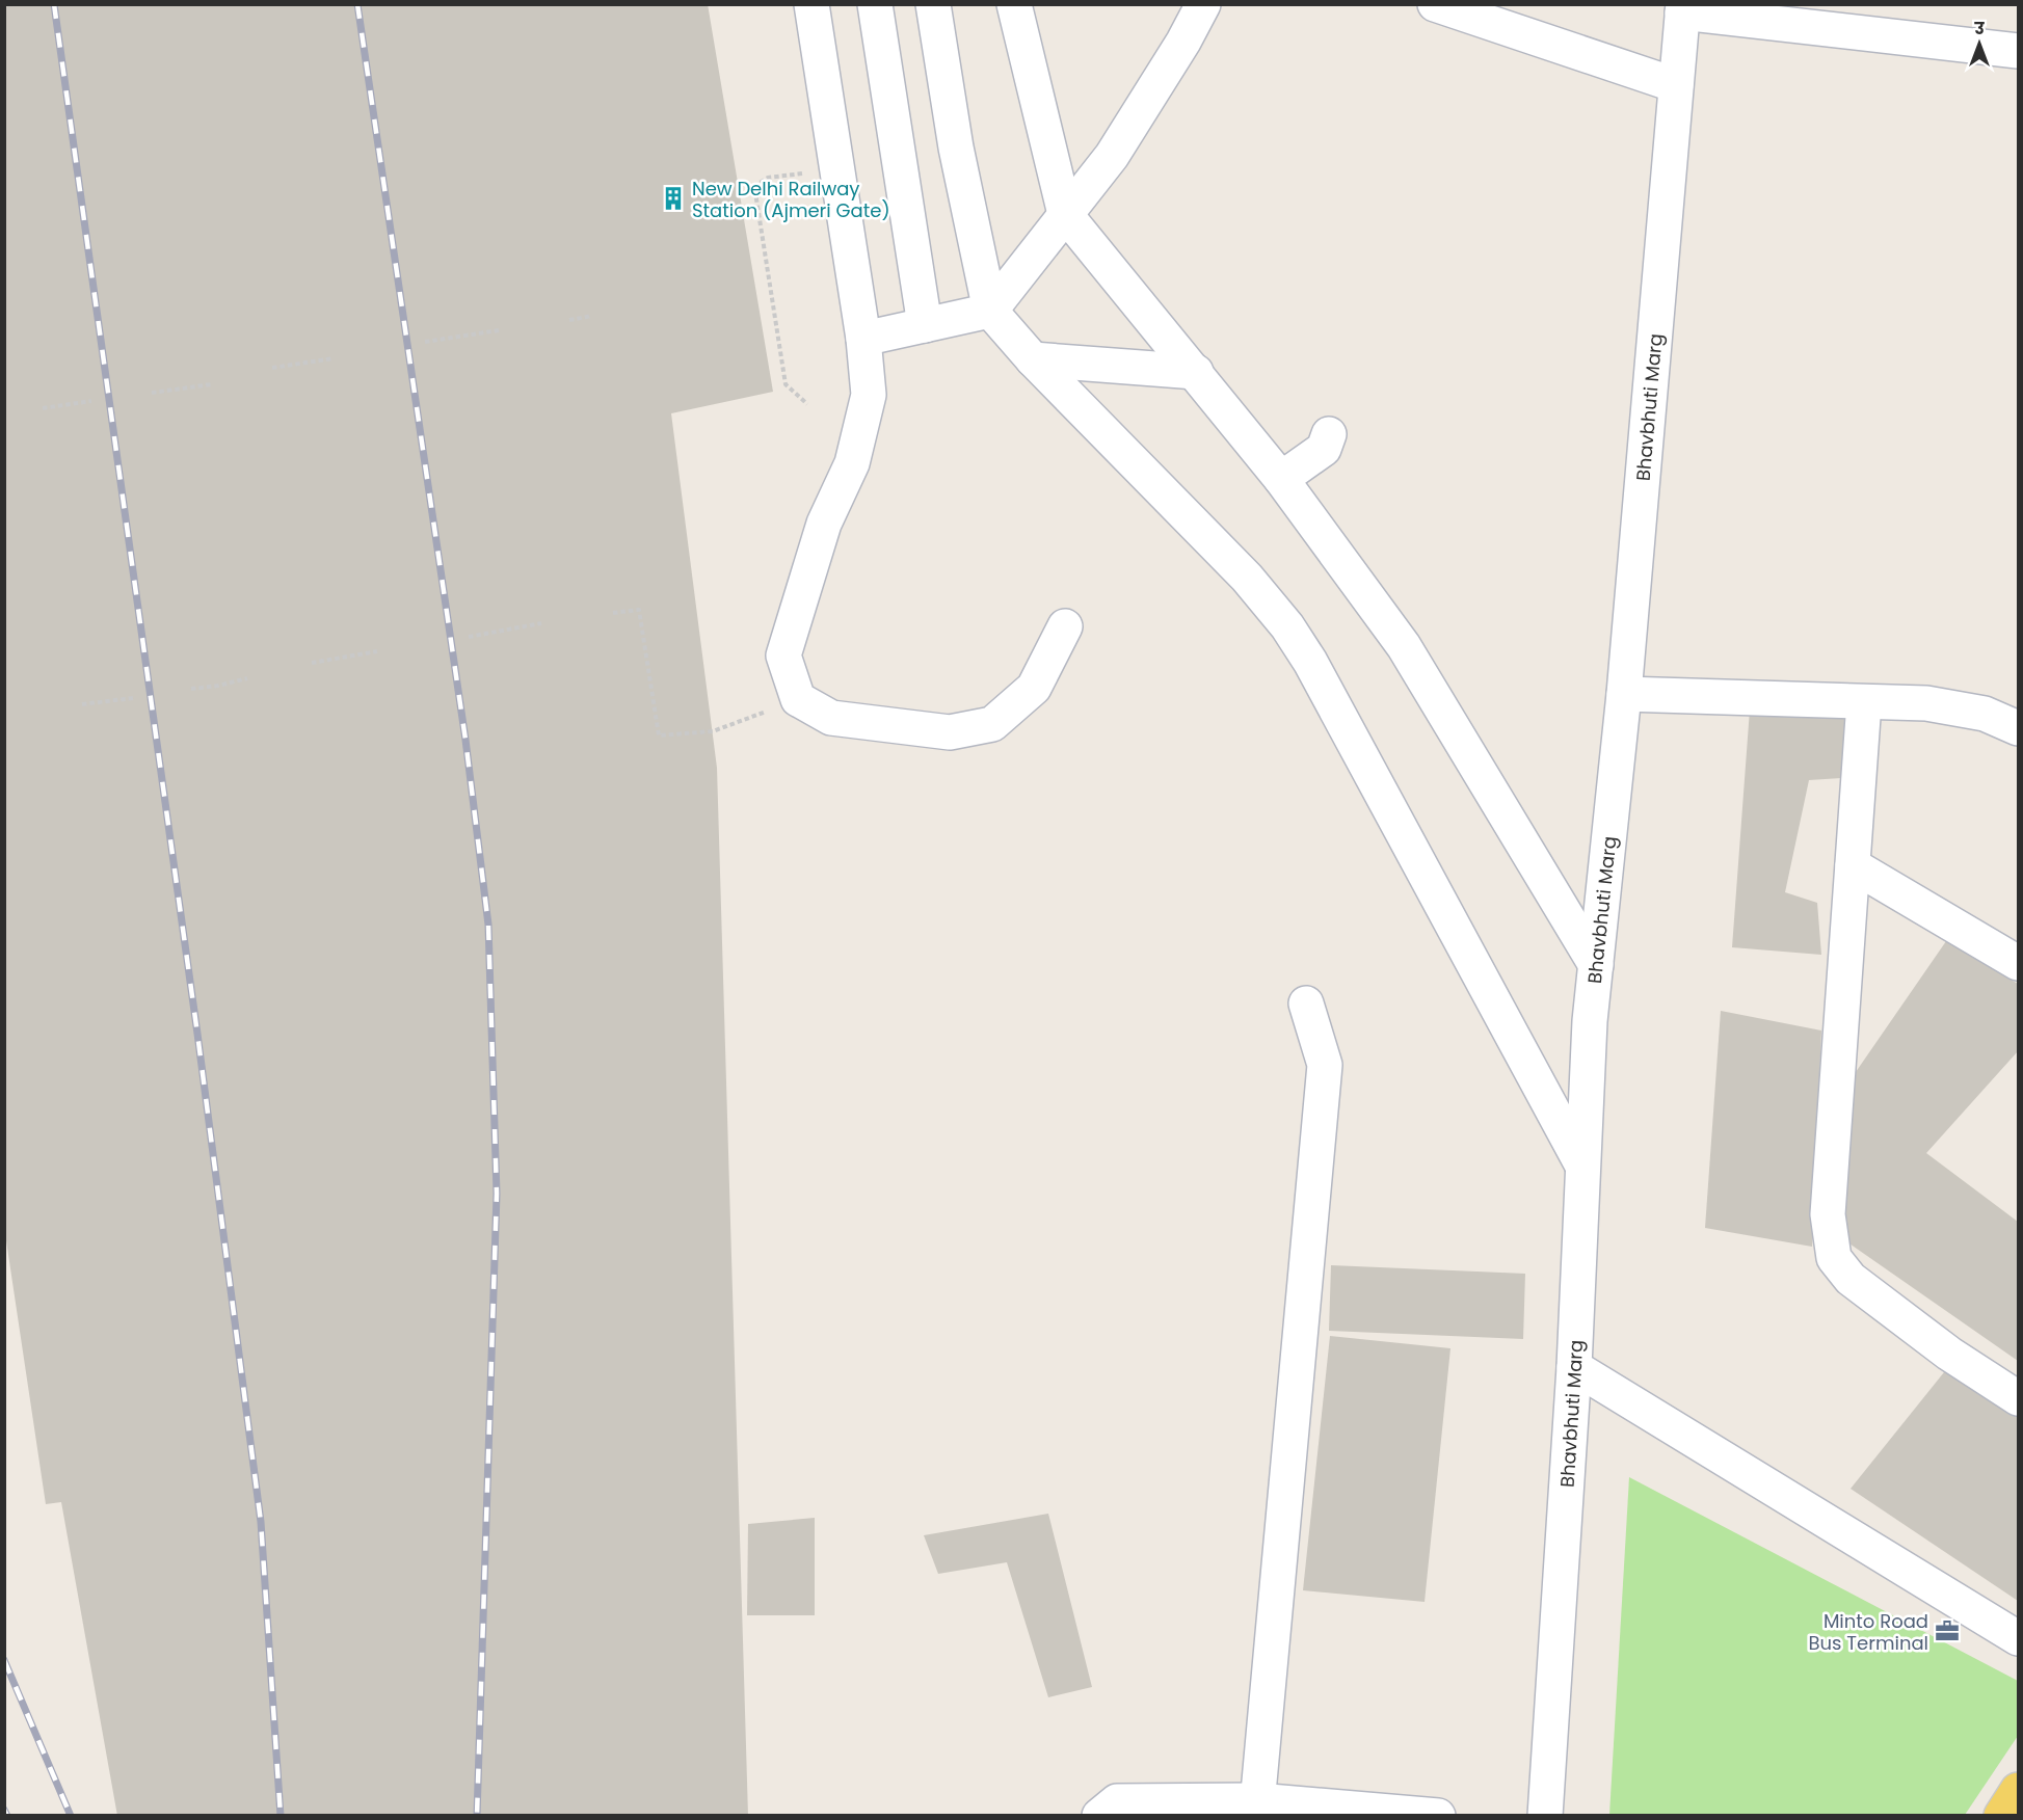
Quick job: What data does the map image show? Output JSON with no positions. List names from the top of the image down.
{
  "streets": {
    "street": ["Bhavbhuti Marg"]
  },
  "places": {
    "building": ["New Delhi Railway Station (Ajmeri Gate)"],
    "office": ["Minto Road Bus Terminal"]
  },
  "north": "top"
}
